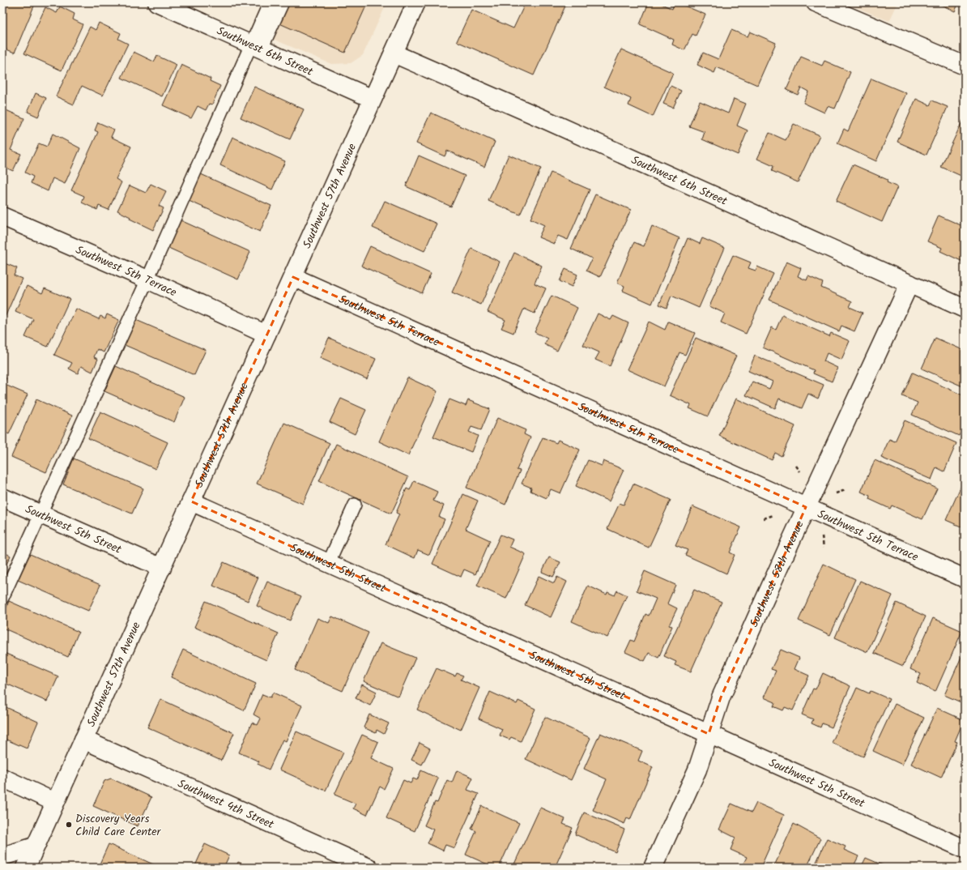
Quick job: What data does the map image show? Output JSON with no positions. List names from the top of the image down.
{
  "streets": {
    "street": [
      "Southwest 6th Street",
      "Southwest 57th Avenue",
      "Southwest 5th Terrace",
      "Southwest 5th Street",
      "Southwest 58th Avenue",
      "Southwest 4th Street"
    ]
  },
  "crossings": [
    ["Southwest 6th Street", "Southwest 57th Avenue"],
    ["Southwest 6th Street", "Southwest 58th Avenue"],
    ["Southwest 57th Avenue", "Southwest 5th Terrace"],
    ["Southwest 57th Avenue", "Southwest 5th Street"],
    ["Southwest 57th Avenue", "Southwest 4th Street"],
    ["Southwest 5th Terrace", "Southwest 58th Avenue"],
    ["Southwest 5th Street", "Southwest 58th Avenue"]
  ],
  "places": ["Discovery Years Child Care Center"]
}
